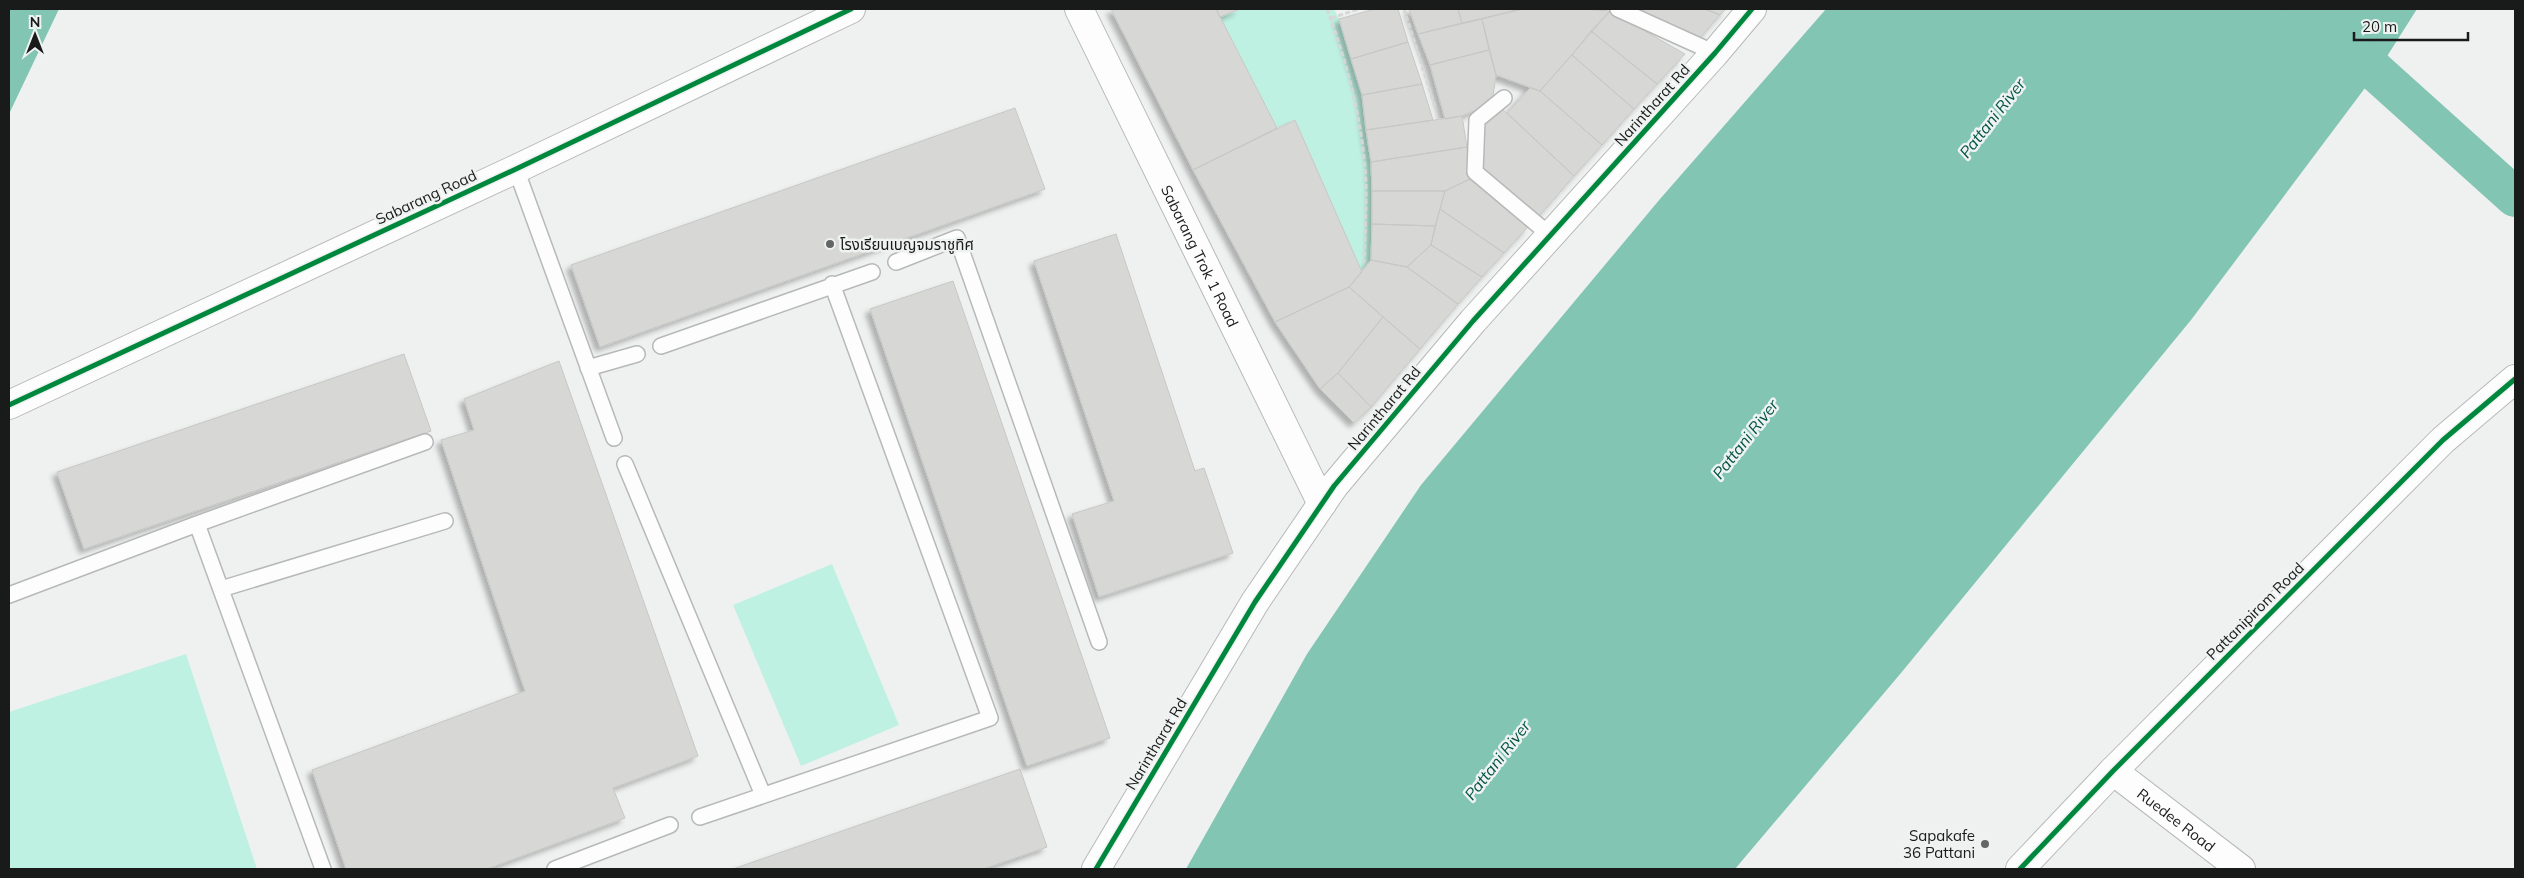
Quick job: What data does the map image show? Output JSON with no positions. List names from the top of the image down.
{
  "streets": {
    "street": [
      "Narintharat Rd",
      "Sabarang Road",
      "Sabarang Trok 1 Road",
      "Pattanipirom Road",
      "Ruedee Road"
    ]
  },
  "crossings": [
    ["Narintharat Rd", "Sabarang Trok 1 Road"],
    ["Pattanipirom Road", "Ruedee Road"]
  ],
  "water": ["Pattani River"],
  "places": ["โรงเรียนเบญจมราชูทิศ", "Sapakafe 36 Pattani"],
  "scale_bar": "20 m",
  "north": "top"
}
